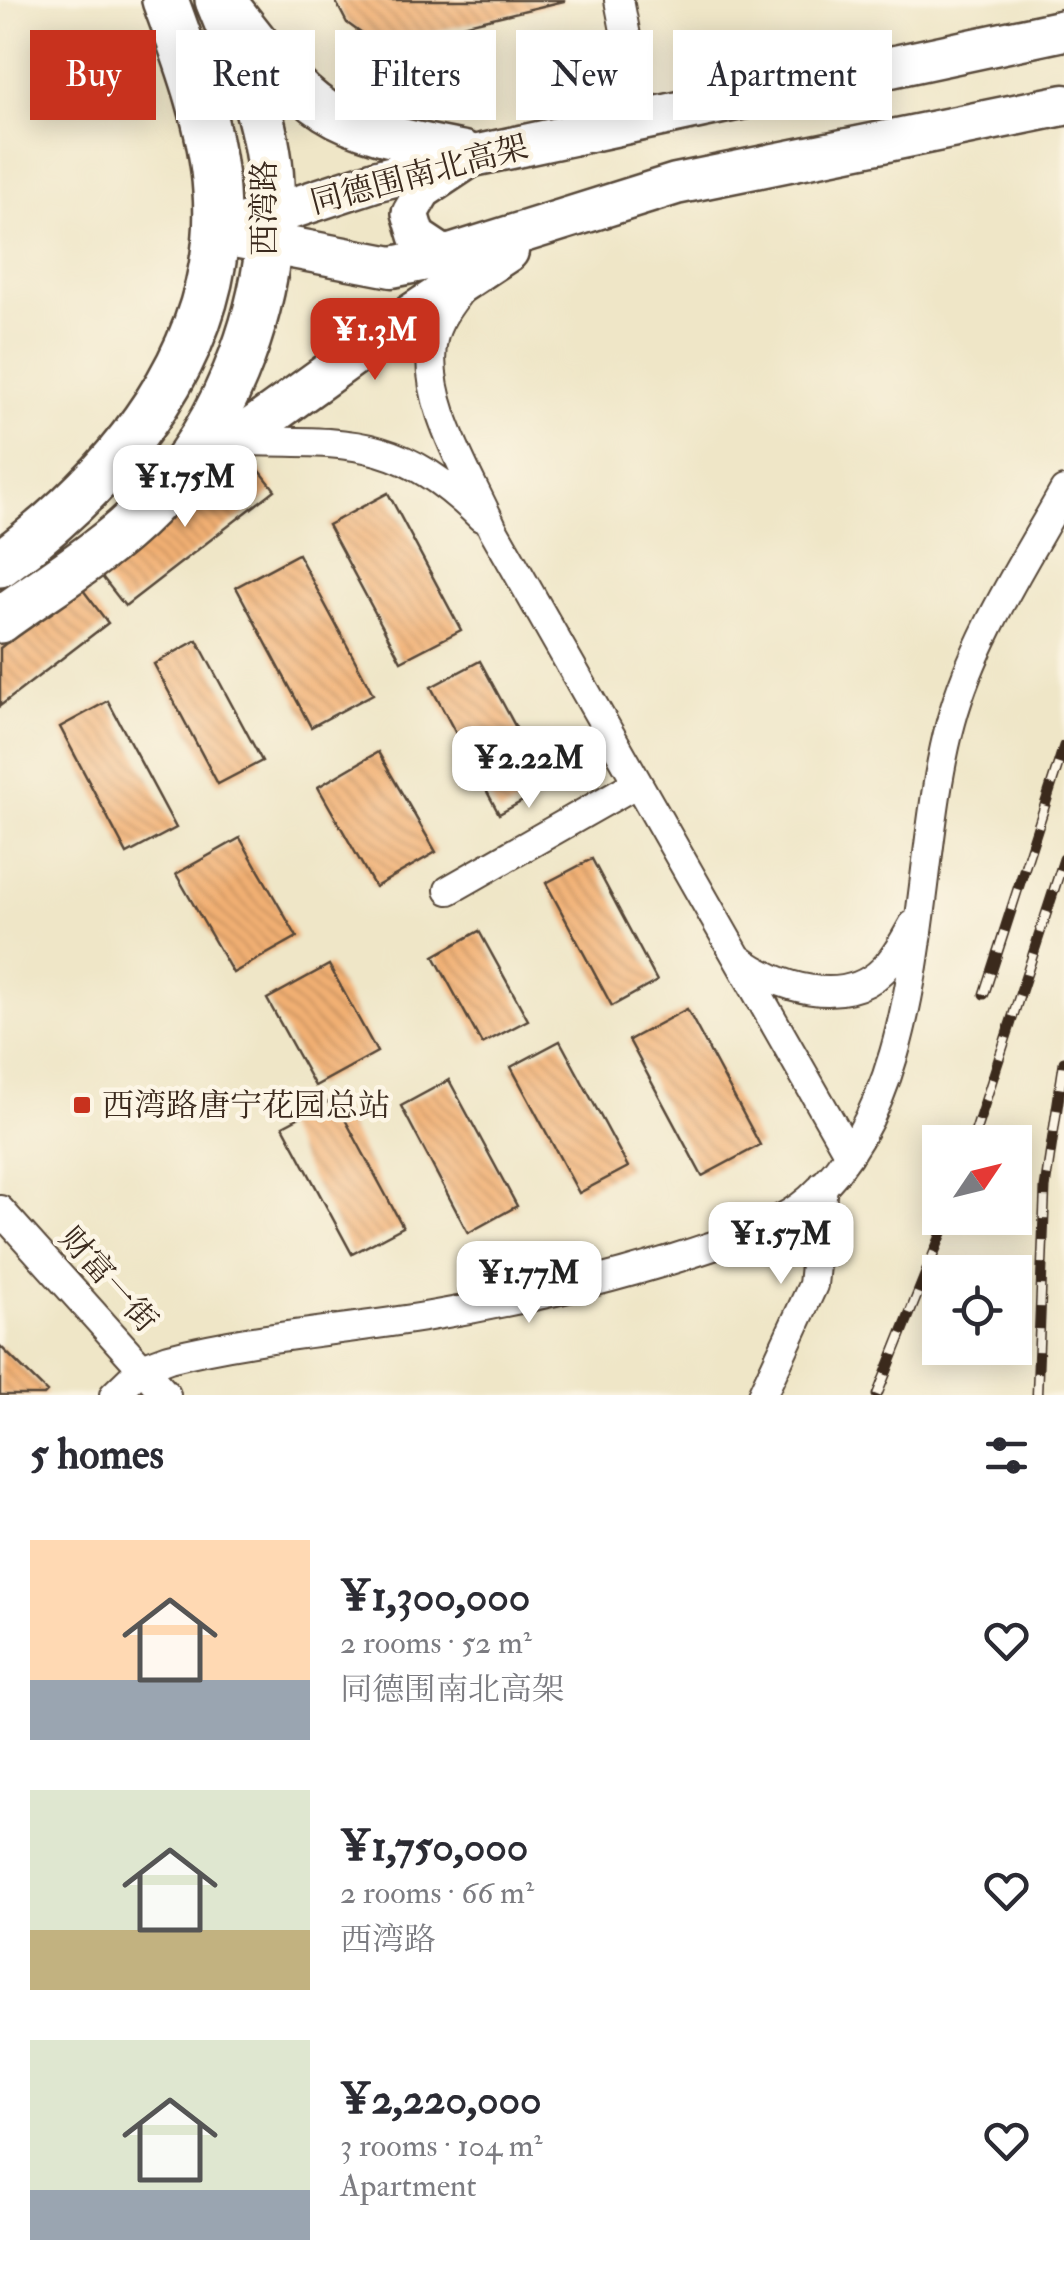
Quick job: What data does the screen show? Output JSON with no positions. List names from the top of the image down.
{
  "streets": {
    "main road": ["同德围南北高架", "西湾路"],
    "street": ["财富一街"]
  },
  "crossings": [
    ["同德围南北高架", "西湾路"]
  ],
  "places": {
    "transit": ["西湾路唐宁花园总站"]
  },
  "north": "top right",
  "page": {
    "chip": [
      "Buy",
      "Rent",
      "Filters",
      "New",
      "Apartment"
    ],
    "price": [
      "¥1.3M",
      "¥1.75M",
      "¥2.22M",
      "¥1.57M",
      "¥1.77M"
    ],
    "heading": "5 homes",
    "list": [
      {
        "name": "¥1,300,000",
        "note": "2 rooms · 52 m² · 同德围南北高架"
      },
      {
        "name": "¥1,750,000",
        "note": "2 rooms · 66 m² · 西湾路"
      },
      {
        "name": "¥2,220,000",
        "note": "3 rooms · 104 m² · Apartment"
      }
    ]
  }
}
